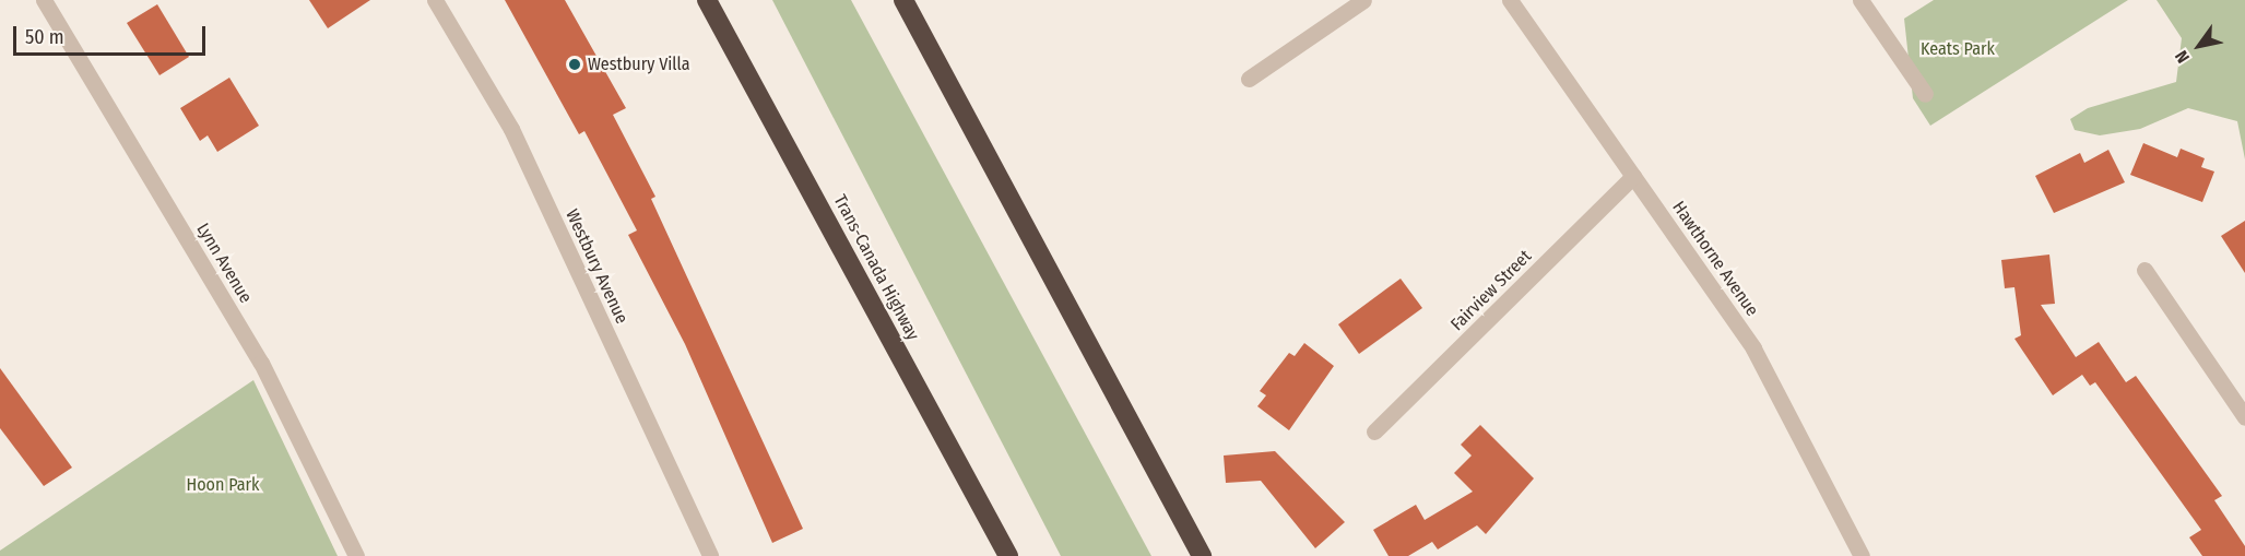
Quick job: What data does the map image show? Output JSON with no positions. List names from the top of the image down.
{
  "streets": {
    "highway": ["Trans-Canada Highway"],
    "street": [
      "Hawthorne Avenue",
      "Lynn Avenue",
      "Westbury Avenue",
      "Fairview Street"
    ]
  },
  "crossings": [
    ["Hawthorne Avenue", "Fairview Street"]
  ],
  "parks": ["Keats Park", "Hoon Park"],
  "places": ["Westbury Villa"],
  "scale_bar": "50 m",
  "north": "bottom left"
}
